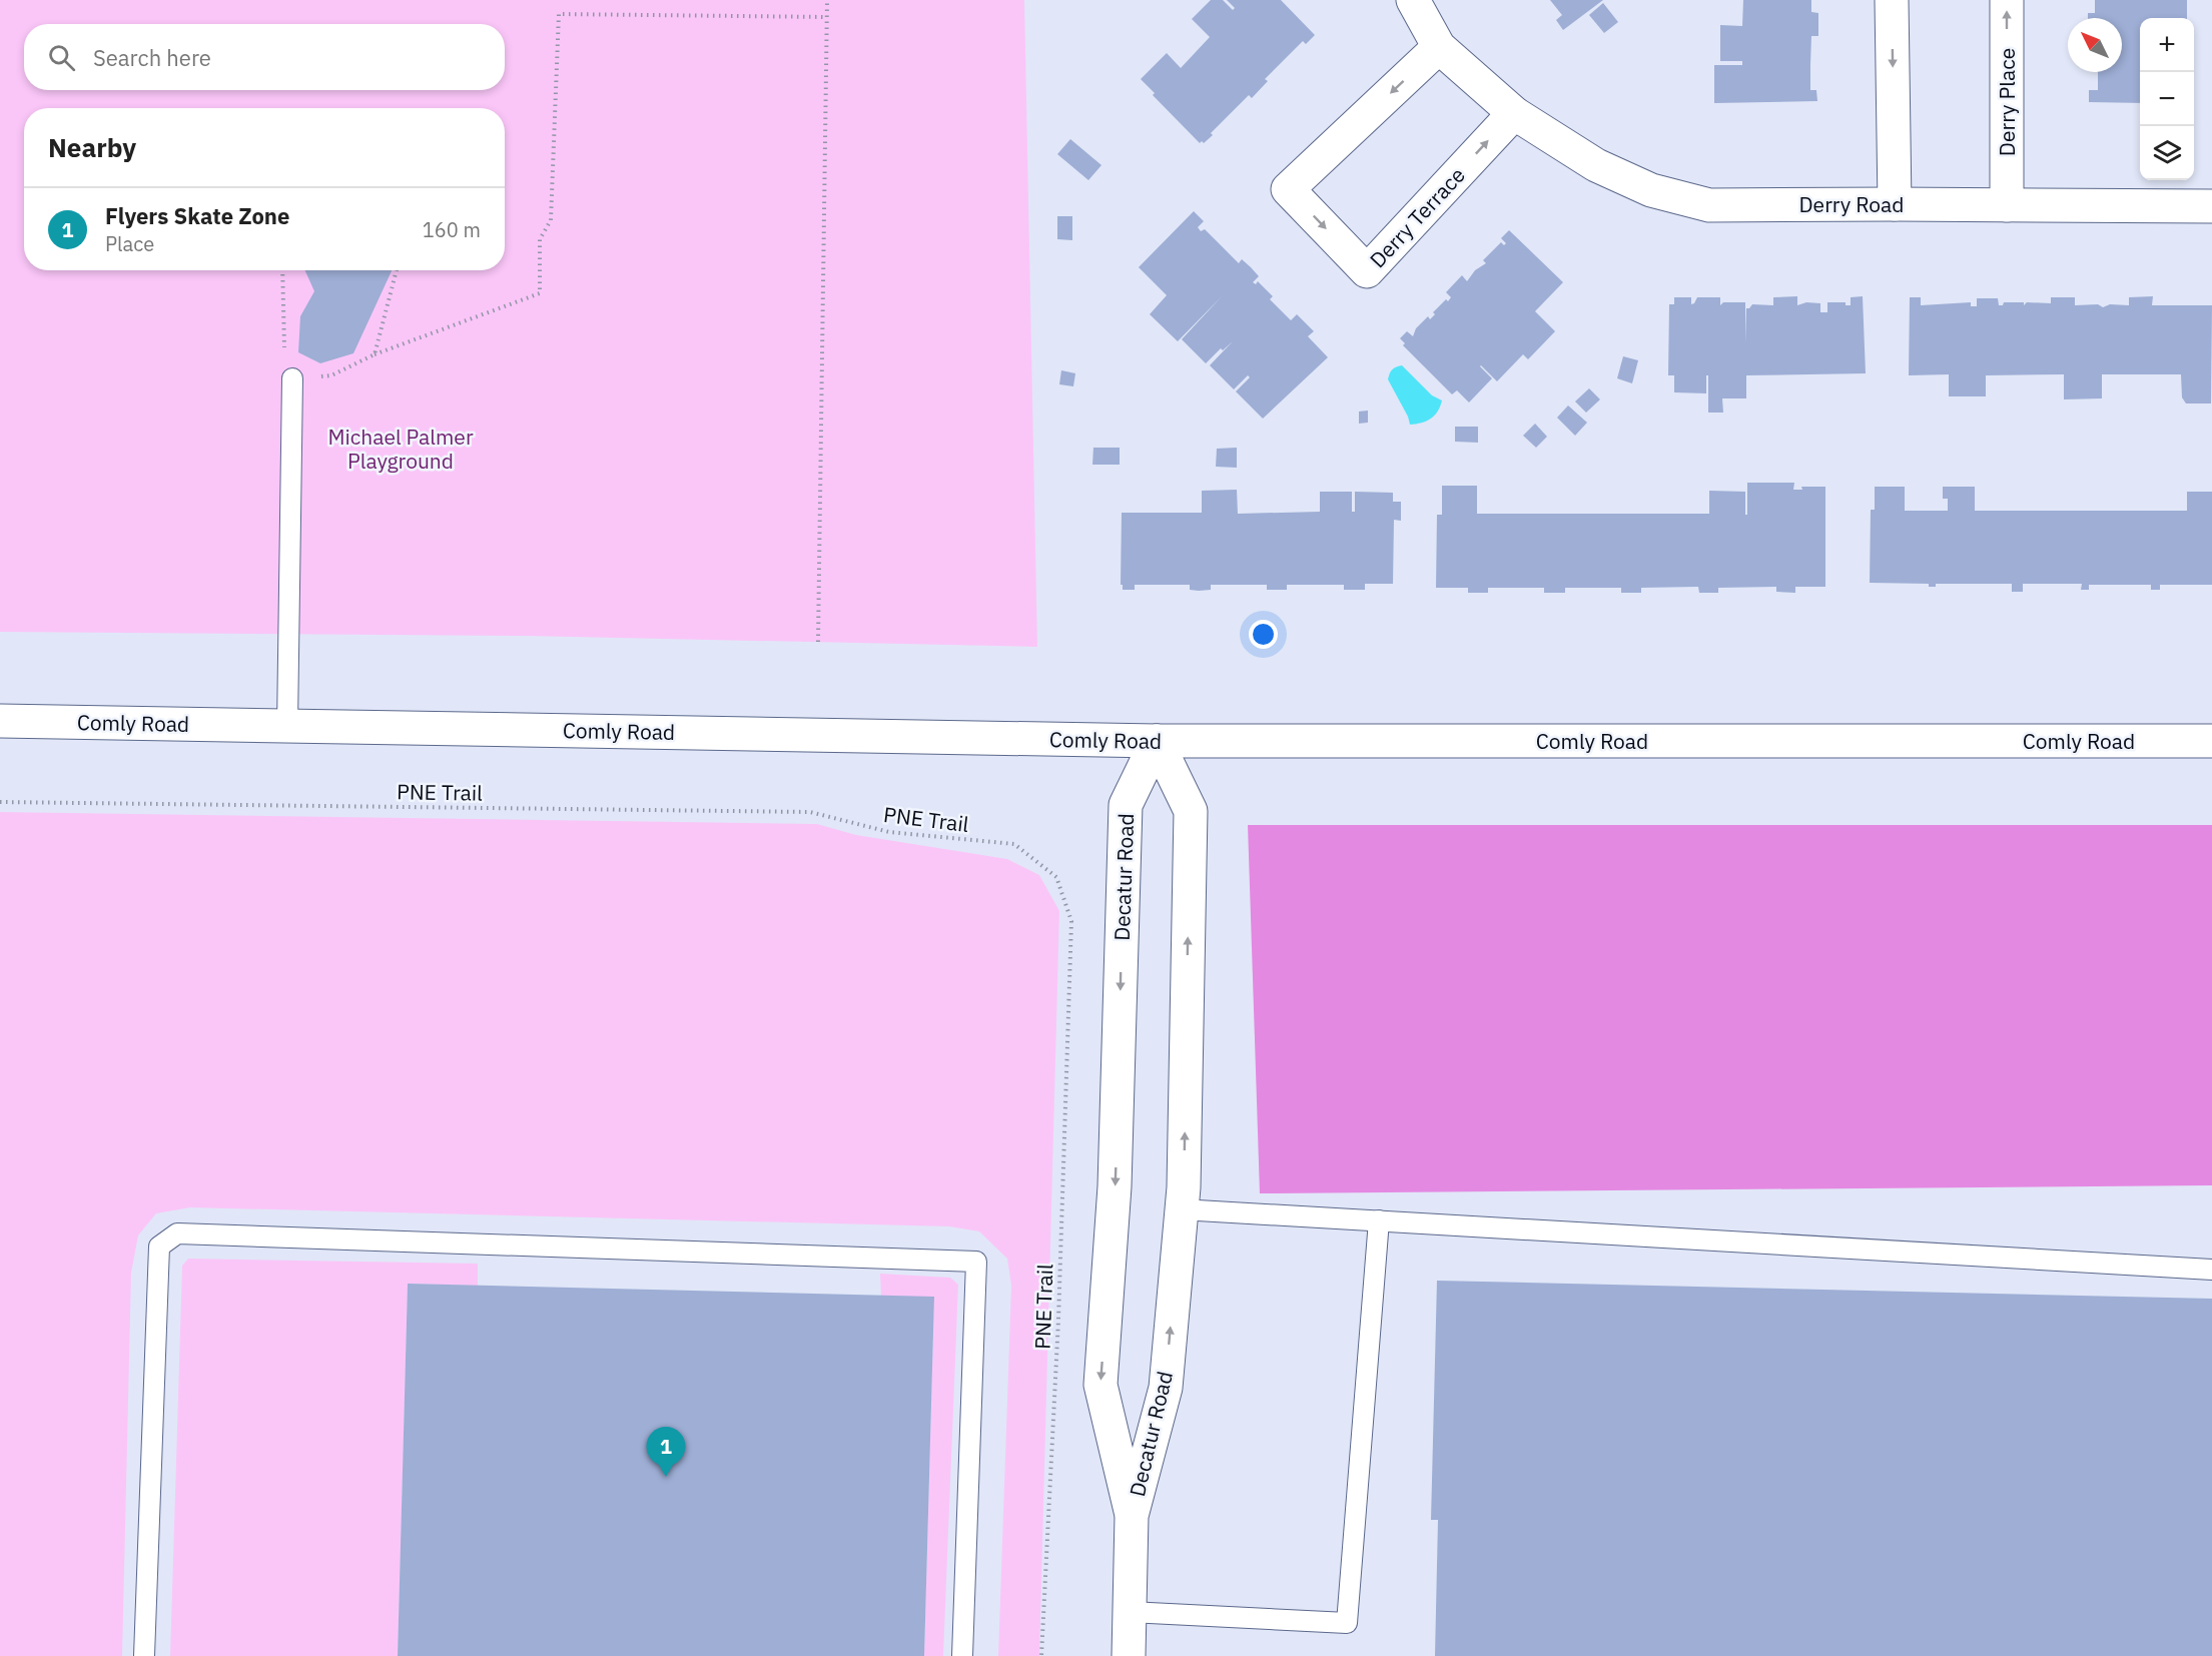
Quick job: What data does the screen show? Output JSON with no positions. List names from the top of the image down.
{
  "streets": {
    "street": [
      "Derry Place",
      "Derry Road",
      "Derry Terrace",
      "Comly Road",
      "Decatur Road"
    ],
    "path": ["PNE Trail"]
  },
  "crossings": [
    ["Derry Place", "Derry Road"],
    ["Derry Road", "Derry Terrace"],
    ["Comly Road", "Decatur Road"]
  ],
  "parks": ["Michael Palmer Playground"],
  "north": "top left",
  "page": {
    "map_buttons": ["+", "−"],
    "search": "Search here",
    "heading": "Nearby",
    "list": [
      {
        "mark": "1",
        "name": "Flyers Skate Zone",
        "note": "Place",
        "value": "160 m"
      }
    ],
    "pins": "1"
  }
}
